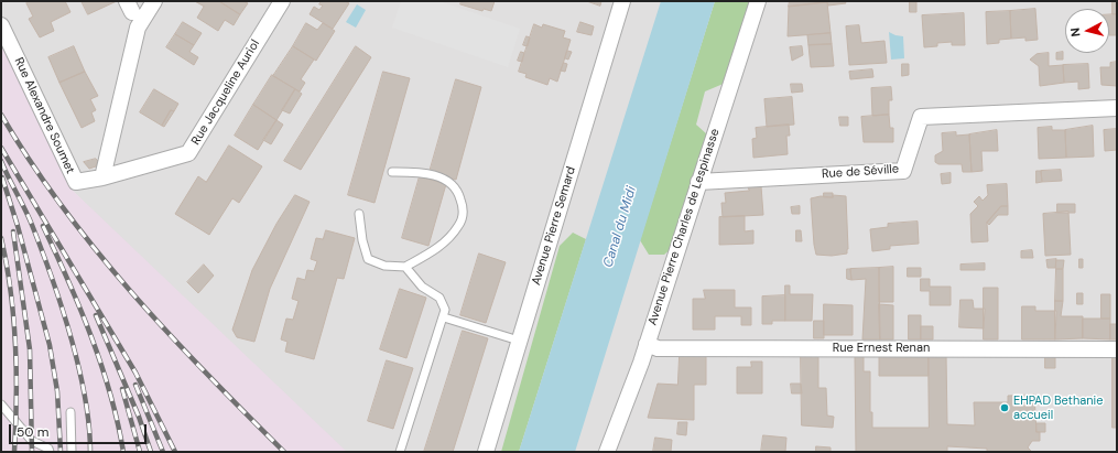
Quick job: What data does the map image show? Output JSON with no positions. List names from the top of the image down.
{
  "streets": {
    "street": [
      "Rue Jacqueline Auriol",
      "Rue Alexandre Soumet",
      "Rue de Séville",
      "Avenue Pierre Semard",
      "Avenue Pierre Charles de Lespinasse",
      "Rue Ernest Renan"
    ]
  },
  "crossings": [
    ["Rue Jacqueline Auriol", "Rue Alexandre Soumet"],
    ["Rue de Séville", "Avenue Pierre Charles de Lespinasse"],
    ["Avenue Pierre Charles de Lespinasse", "Rue Ernest Renan"]
  ],
  "water": ["Canal du Midi"],
  "places": ["EHPAD Bethanie accueil"],
  "scale_bar": "50 m",
  "north": "left"
}
